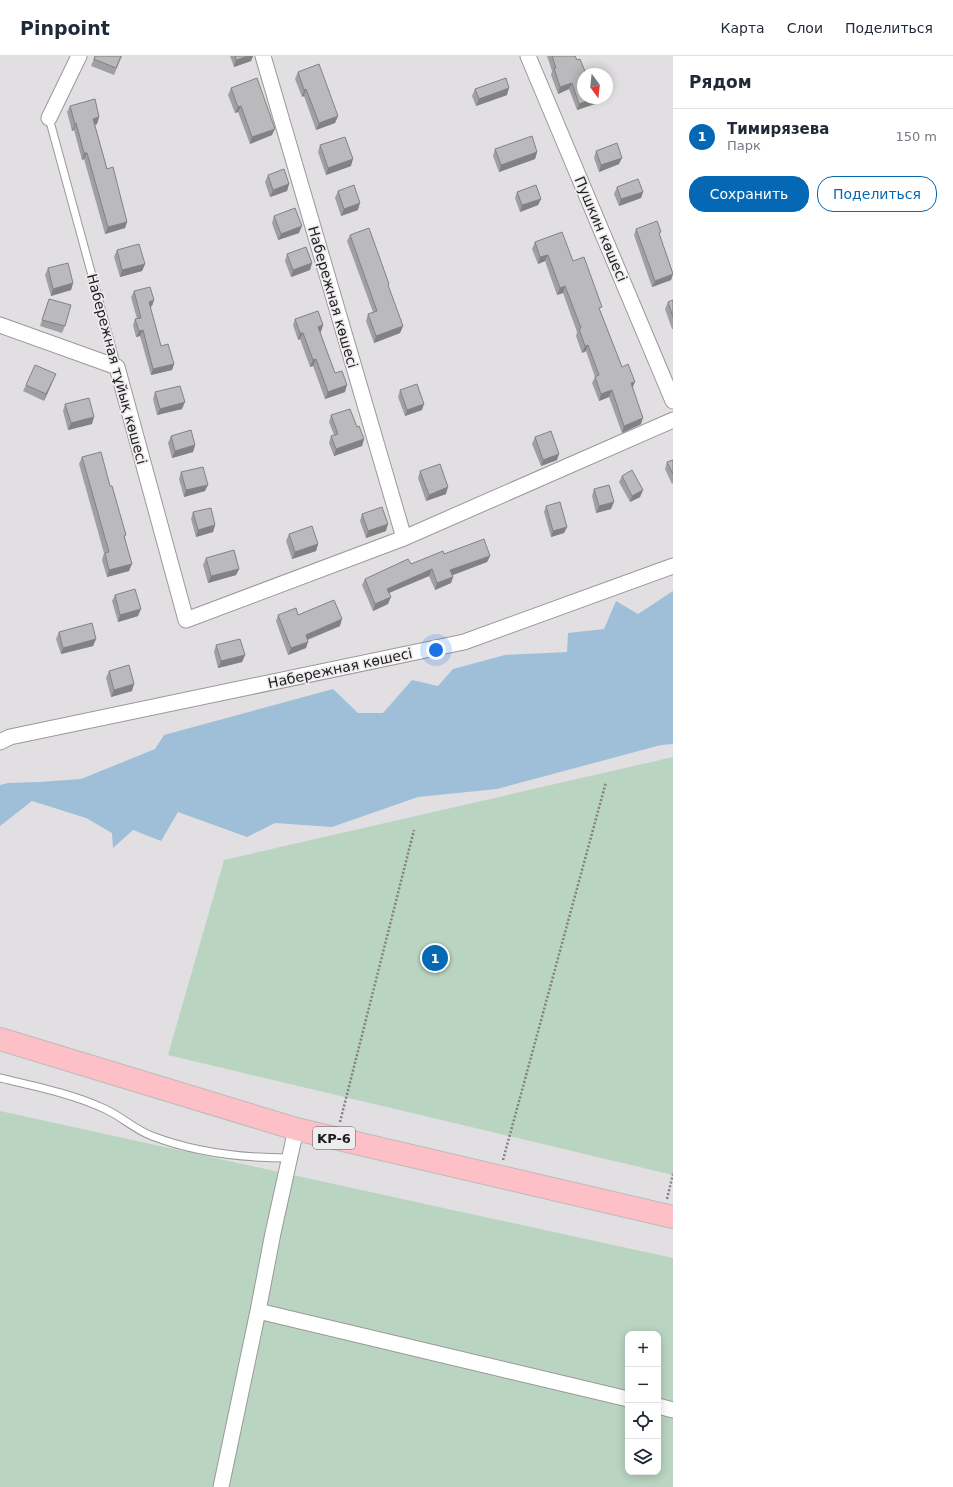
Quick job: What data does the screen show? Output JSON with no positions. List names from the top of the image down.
{
  "streets": {
    "highway": ["KP-6"],
    "street": ["Пушкин көшесі", "Набережная көшесі", "Набережная тұйық көшесі"]
  },
  "crossings": [
    ["Набережная көшесі", "Набережная тұйық көшесі"]
  ],
  "north": "bottom",
  "page": {
    "header": "Pinpoint",
    "nav": ["Карта", "Слои", "Поделиться"],
    "heading": "Рядом",
    "list": [
      {
        "mark": "1",
        "name": "Тимирязева",
        "note": "Парк",
        "value": "150 m"
      }
    ],
    "buttons": ["Сохранить", "Поделиться"],
    "pins": "1",
    "map_buttons": ["+", "−"]
  }
}
